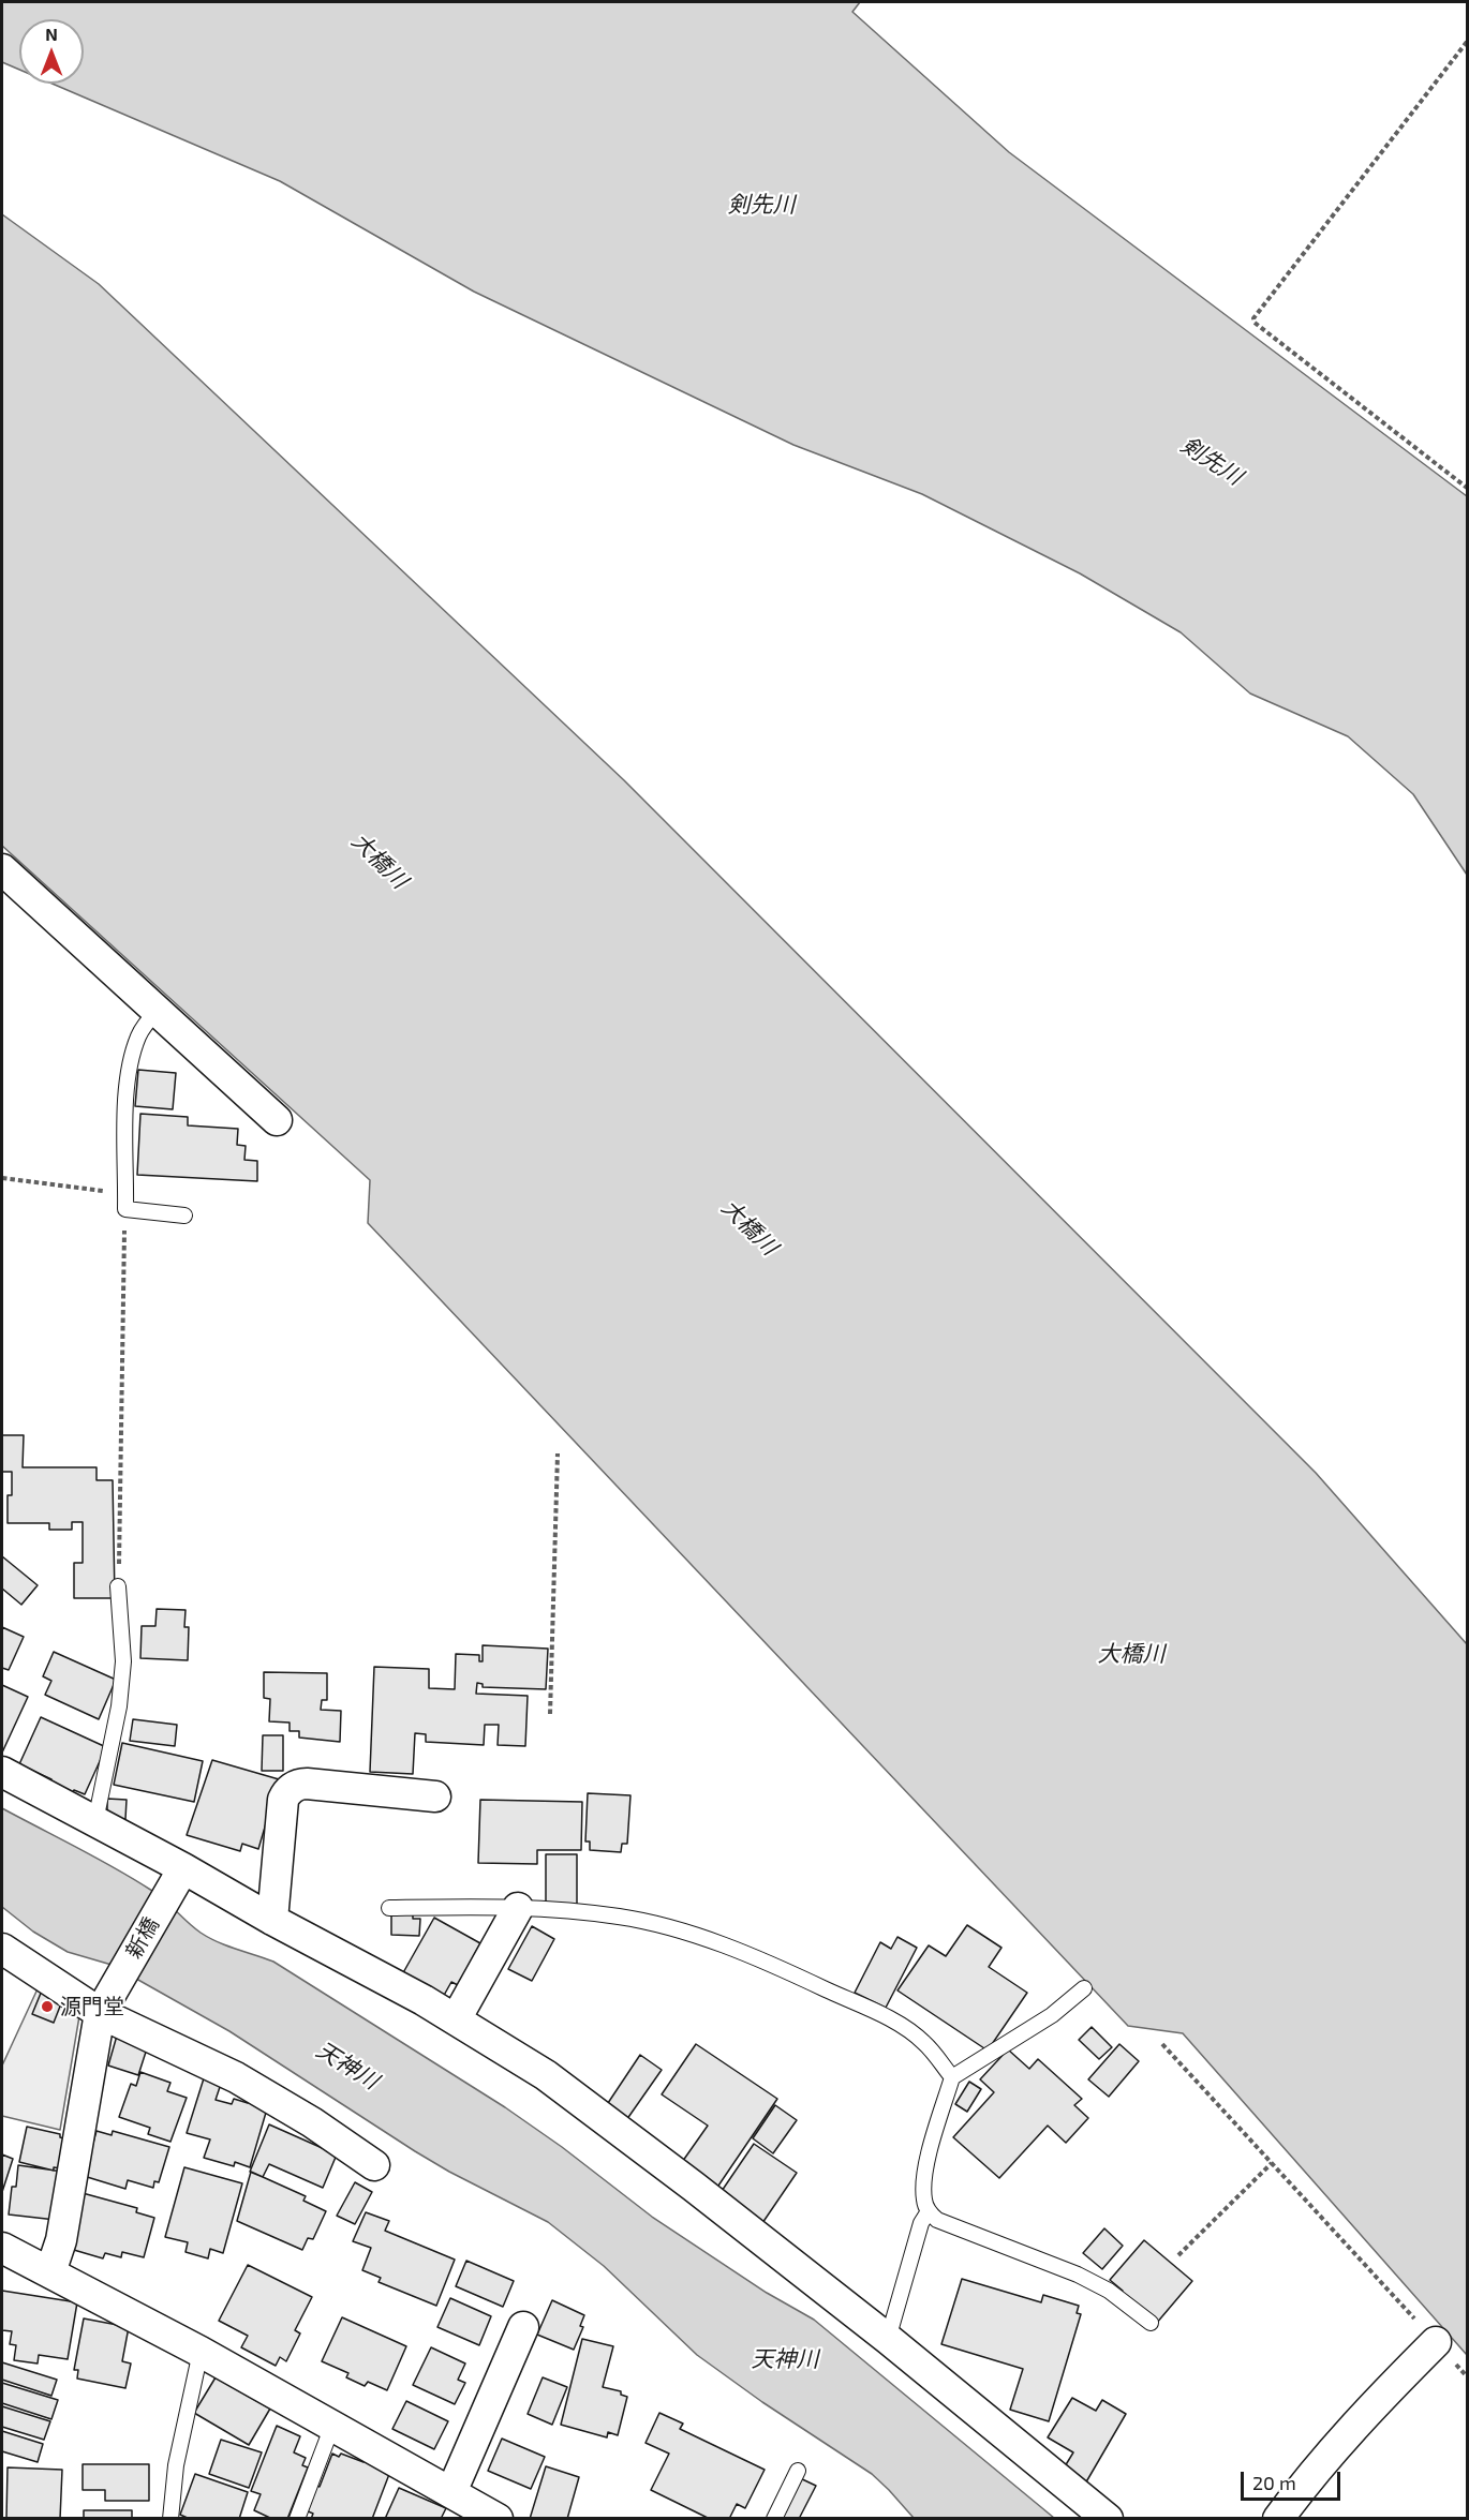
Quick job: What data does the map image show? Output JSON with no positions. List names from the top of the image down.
{
  "streets": {
    "street": ["新橋"]
  },
  "water": ["剣先川", "大橋川", "天神川"],
  "places": ["源門堂"],
  "scale_bar": "20 m",
  "north": "top"
}
